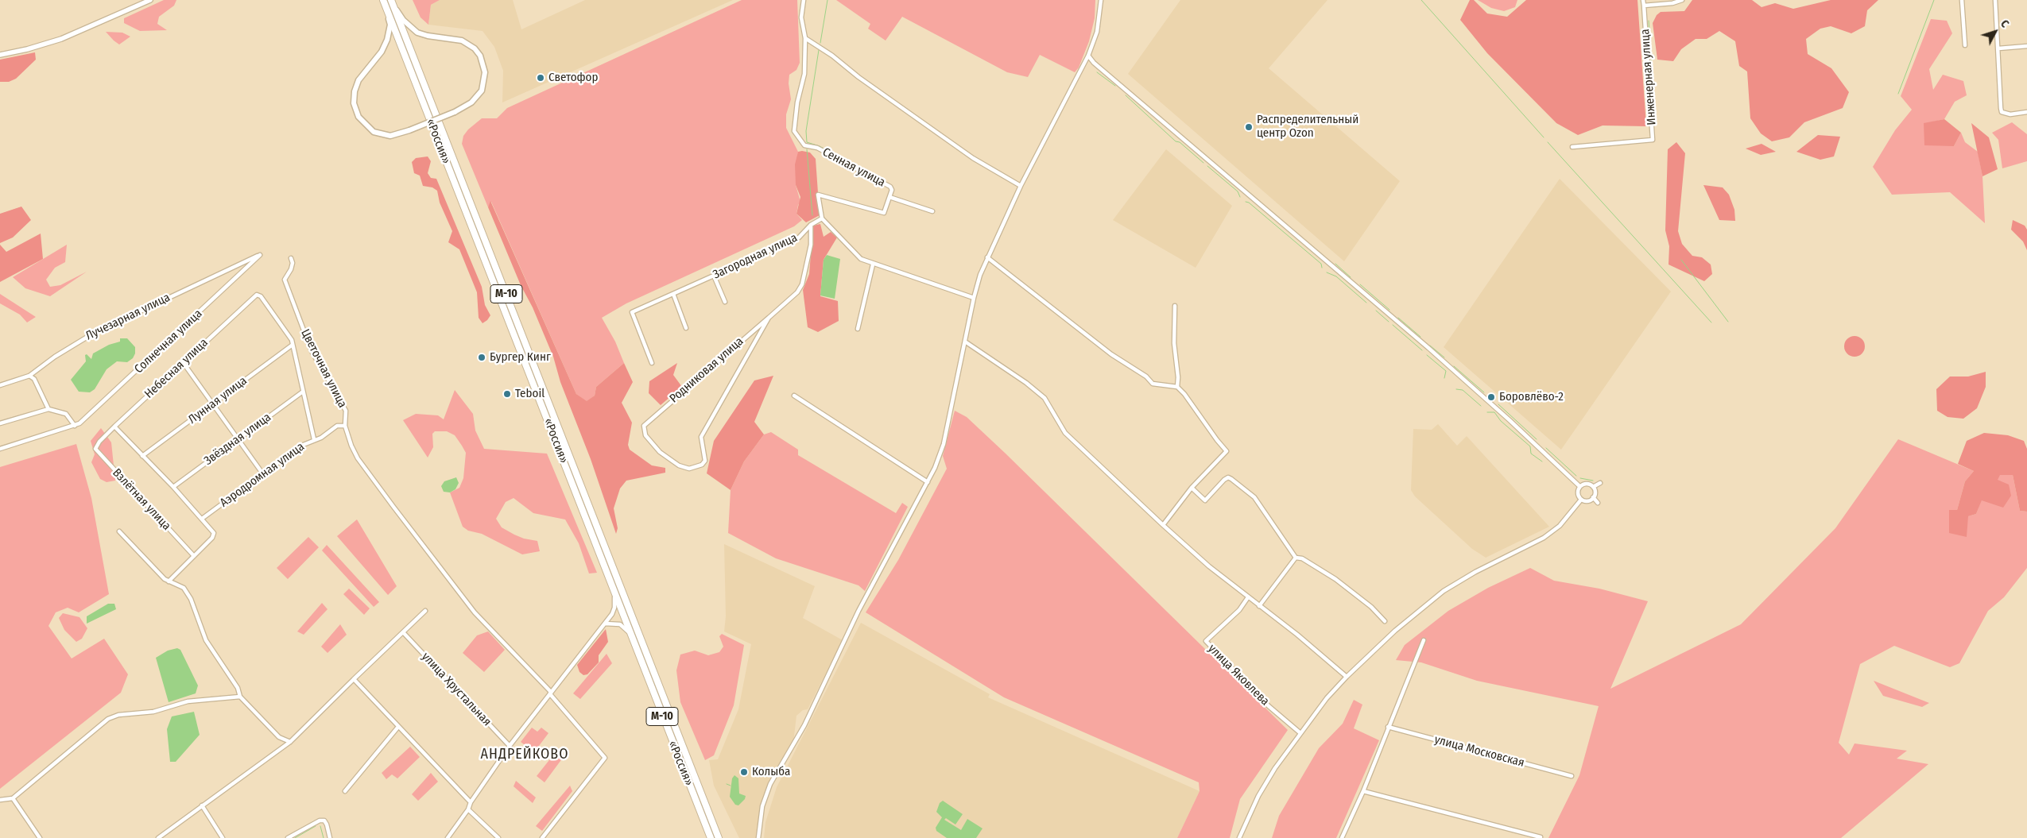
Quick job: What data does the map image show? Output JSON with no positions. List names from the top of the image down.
{
  "streets": {
    "highway": ["«Россия»", "М-10"],
    "street": [
      "Инженерная улица",
      "Сенная улица",
      "Загородная улица",
      "Лучезарная улица",
      "Солнечная улица",
      "Небесная улица",
      "Цветочная улица",
      "Родниковая улица",
      "Лунная улица",
      "Звёздная улица",
      "Аэродромная улица",
      "Взлётная улица",
      "улица Яковлева",
      "улица Хрустальная",
      "улица Московская"
    ]
  },
  "crossings": [
    ["Сенная улица", "Загородная улица"],
    ["Загородная улица", "Родниковая улица"],
    ["Лучезарная улица", "Солнечная улица"],
    ["Небесная улица", "Лунная улица"],
    ["Небесная улица", "Взлётная улица"],
    ["Цветочная улица", "Аэродромная улица"]
  ],
  "districts": ["АНДРЕЙКОВО"],
  "places": [
    "Светофор",
    "Распределительный центр Ozon",
    "Бургер Кинг",
    "Teboil",
    "Боровлёво-2",
    "Колыба"
  ],
  "north": "top right"
}
